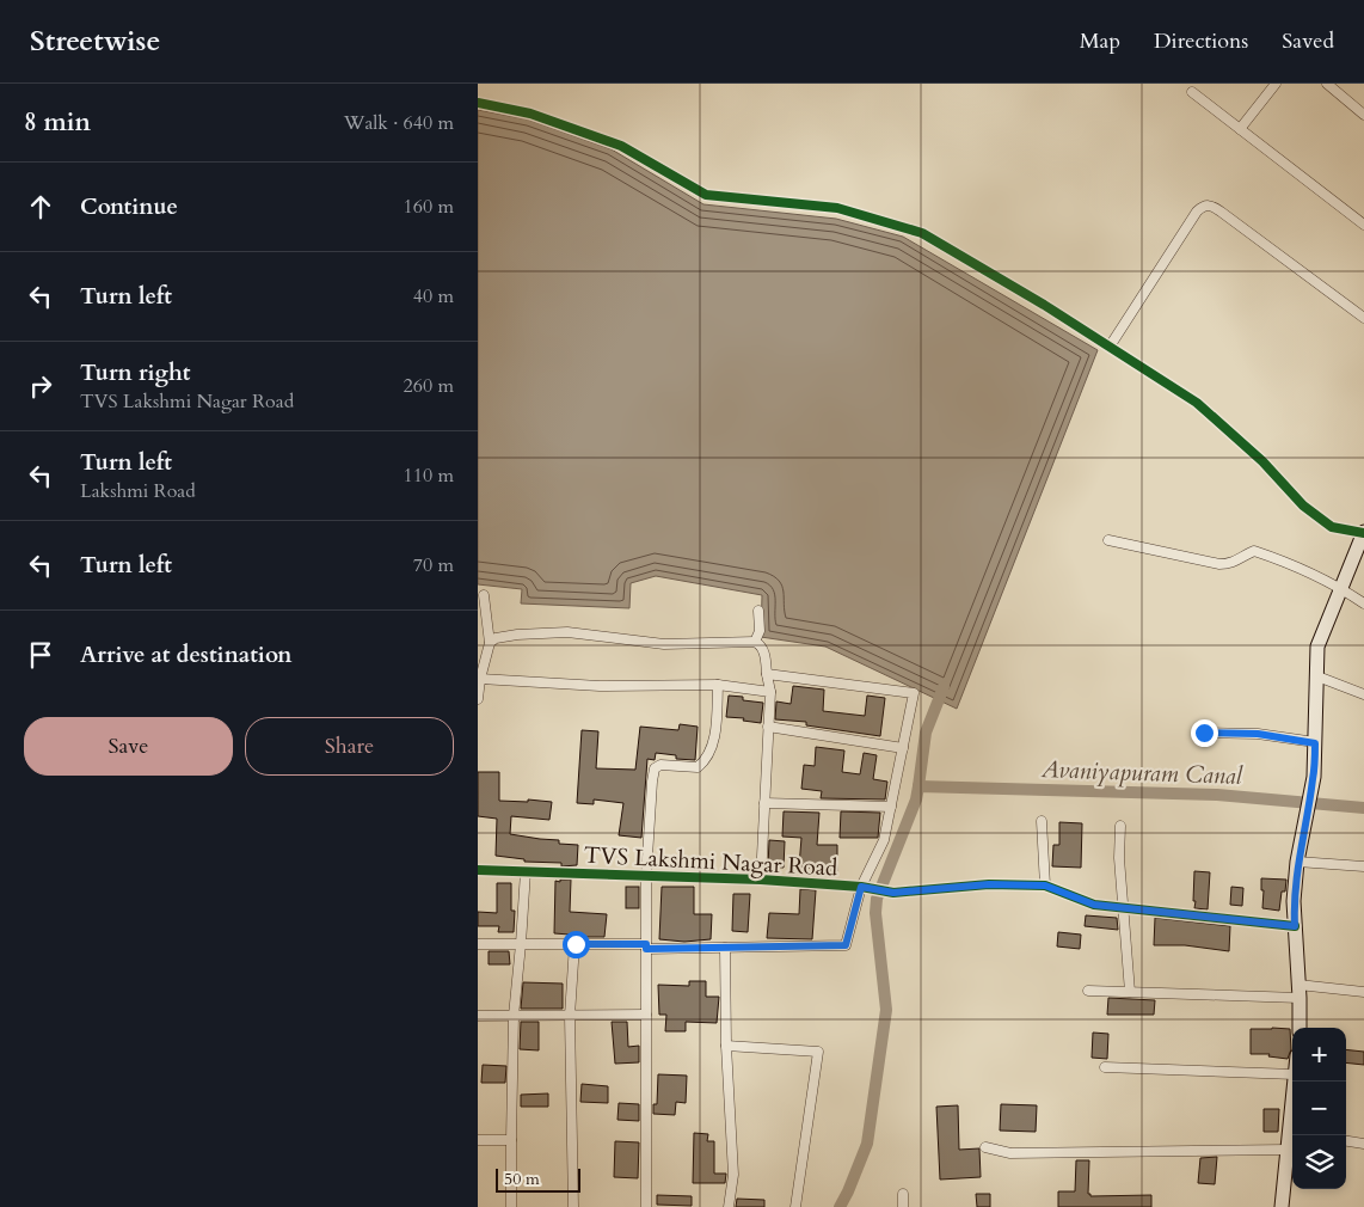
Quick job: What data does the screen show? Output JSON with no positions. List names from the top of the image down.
{
  "streets": {
    "street": ["TVS Lakshmi Nagar Road"]
  },
  "water": ["Avaniyapuram Canal"],
  "scale_bar": "50 m",
  "page": {
    "header": "Streetwise",
    "nav": ["Map", "Directions", "Saved"],
    "heading": ["8 min", "Walk · 640 m"],
    "list": [
      ["Continue", "160 m"],
      ["Turn left", "40 m"],
      ["Turn right", "TVS Lakshmi Nagar Road", "260 m"],
      ["Turn left", "Lakshmi Road", "110 m"],
      ["Turn left", "70 m"],
      "Arrive at destination"
    ],
    "buttons": ["Save", "Share"],
    "map_buttons": ["+", "−"],
    "scale": "50 m"
  }
}
